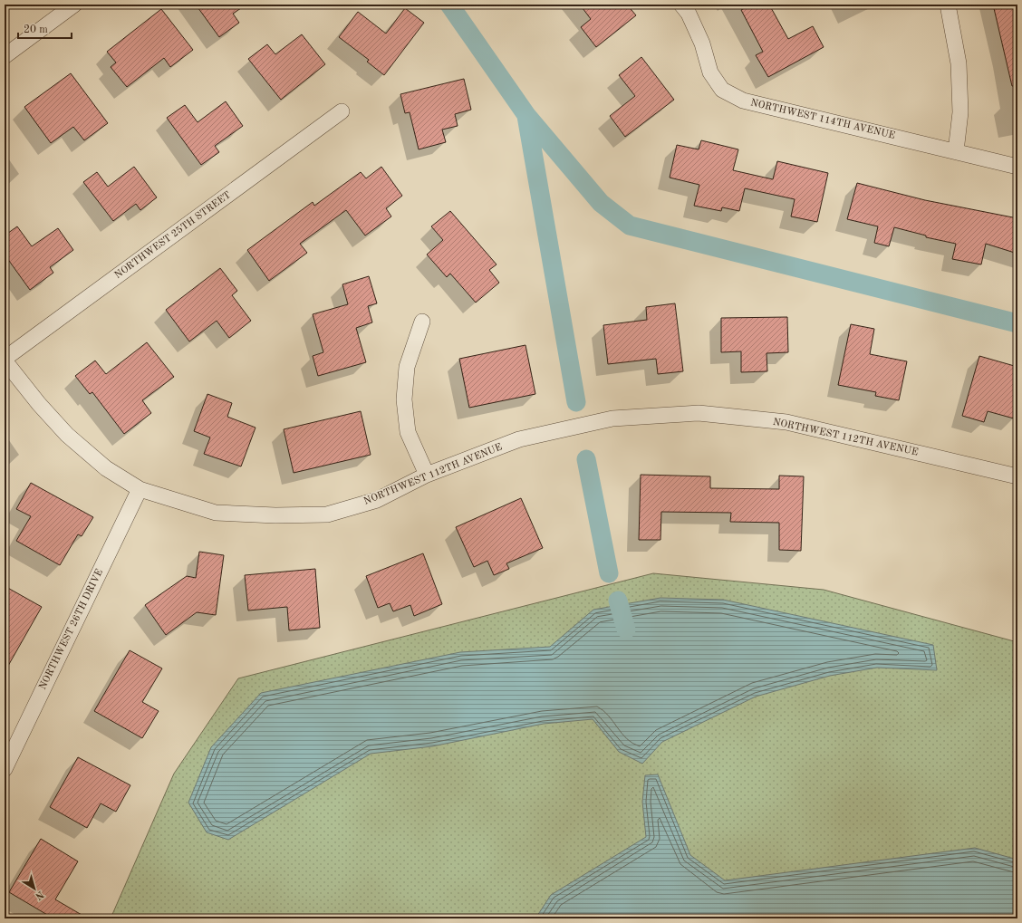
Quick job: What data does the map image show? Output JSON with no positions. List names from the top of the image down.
{
  "streets": {
    "street": [
      "NORTHWEST 114TH AVENUE",
      "NORTHWEST 25TH STREET",
      "NORTHWEST 112TH AVENUE",
      "NORTHWEST 26TH DRIVE"
    ]
  },
  "crossings": [
    ["NORTHWEST 25TH STREET", "NORTHWEST 112TH AVENUE"],
    ["NORTHWEST 112TH AVENUE", "NORTHWEST 26TH DRIVE"]
  ],
  "scale_bar": "20 m",
  "north": "bottom right"
}
